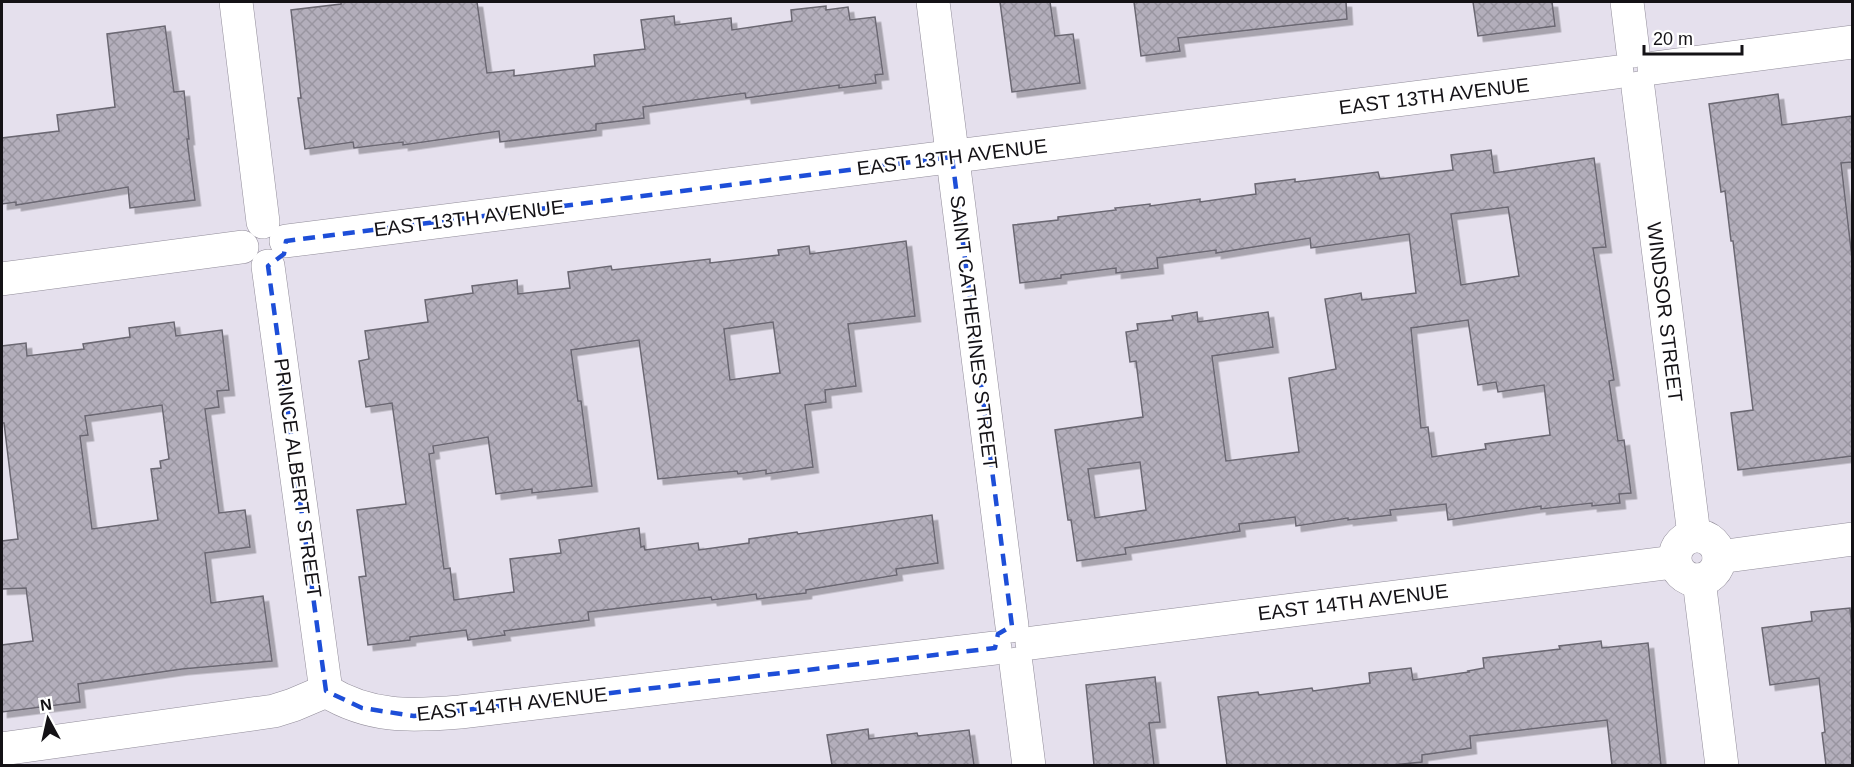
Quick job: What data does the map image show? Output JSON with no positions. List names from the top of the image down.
{
  "streets": {
    "street": [
      "EAST 13TH AVENUE",
      "WINDSOR STREET",
      "SAINT CATHERINES STREET",
      "PRINCE ALBERT STREET",
      "EAST 14TH AVENUE"
    ]
  },
  "crossings": [
    ["EAST 13TH AVENUE", "WINDSOR STREET"],
    ["EAST 13TH AVENUE", "SAINT CATHERINES STREET"],
    ["EAST 13TH AVENUE", "PRINCE ALBERT STREET"],
    ["WINDSOR STREET", "EAST 14TH AVENUE"],
    ["SAINT CATHERINES STREET", "EAST 14TH AVENUE"],
    ["PRINCE ALBERT STREET", "EAST 14TH AVENUE"]
  ],
  "scale_bar": "20 m",
  "north": "top"
}
